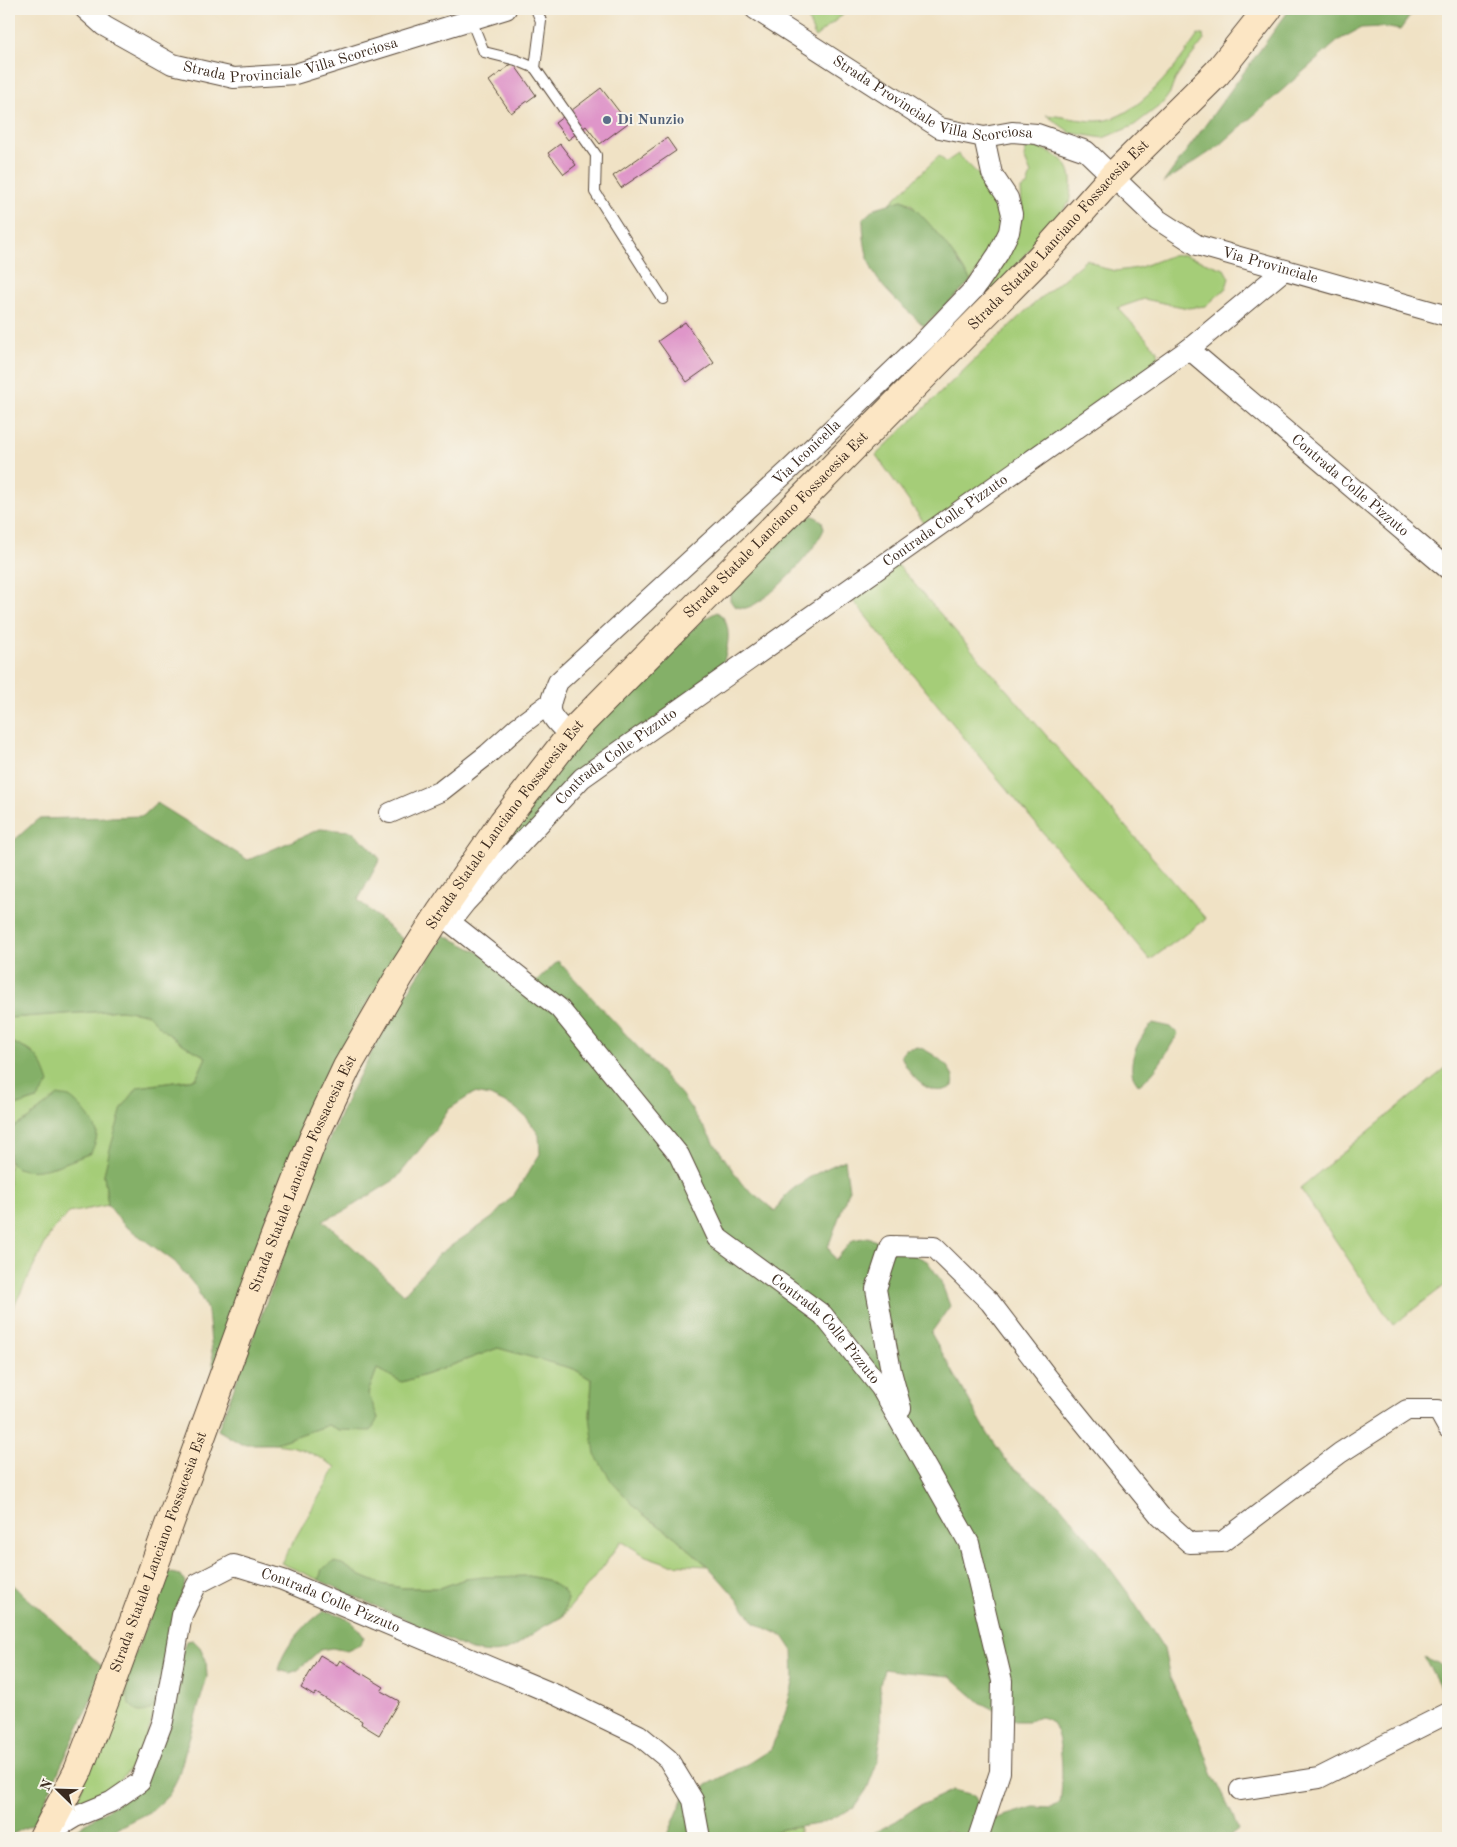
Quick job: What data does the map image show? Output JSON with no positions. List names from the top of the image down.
{
  "streets": {
    "main road": ["Strada Statale Lanciano Fossacesia Est"],
    "street": [
      "Strada Provinciale Villa Scorciosa",
      "Via Provinciale",
      "Via Iconicella",
      "Contrada Colle Pizzuto"
    ]
  },
  "crossings": [
    ["Strada Provinciale Villa Scorciosa", "Strada Statale Lanciano Fossacesia Est"],
    ["Strada Provinciale Villa Scorciosa", "Via Provinciale"],
    ["Strada Provinciale Villa Scorciosa", "Via Iconicella"],
    ["Strada Statale Lanciano Fossacesia Est", "Via Provinciale"],
    ["Strada Statale Lanciano Fossacesia Est", "Contrada Colle Pizzuto"]
  ],
  "places": ["Di Nunzio"],
  "north": "top left"
}
